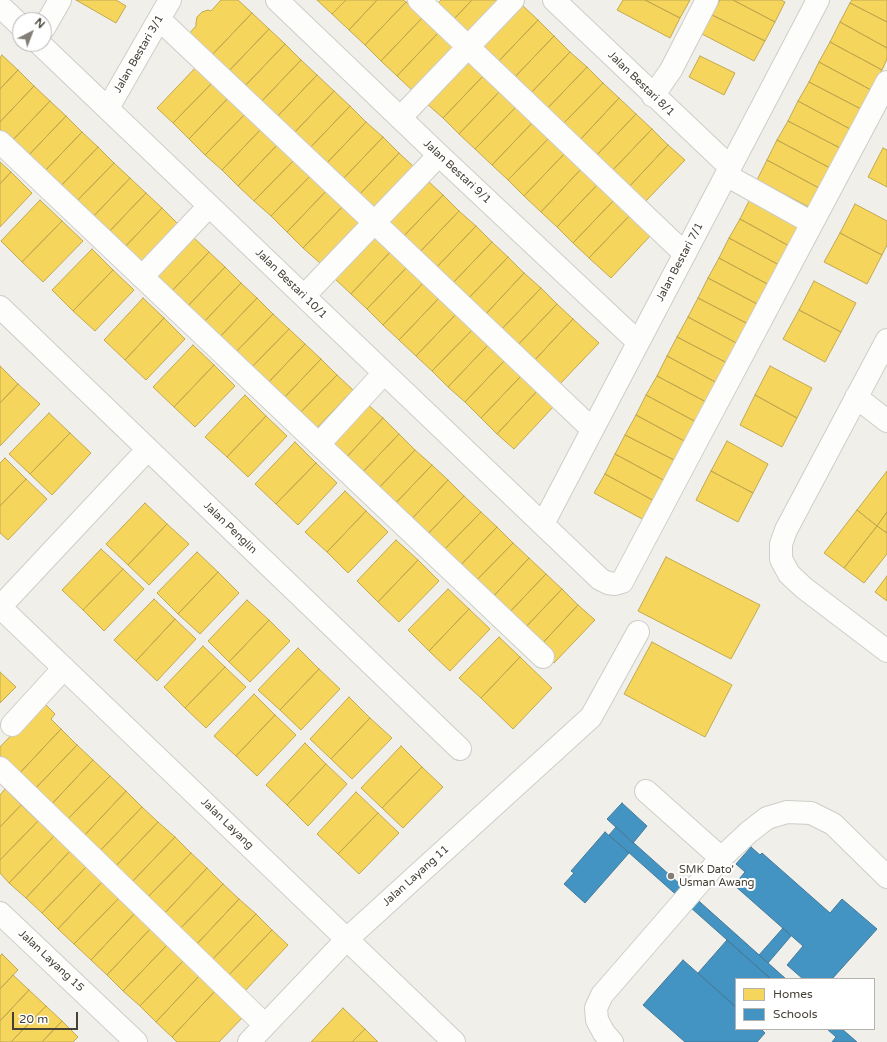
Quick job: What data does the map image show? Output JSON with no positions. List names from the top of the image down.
{
  "streets": {
    "street": [
      "Jalan Bestari 3/1",
      "Jalan Bestari 8/1",
      "Jalan Bestari 9/1",
      "Jalan Bestari 7/1",
      "Jalan Bestari 10/1",
      "Jalan Penglin",
      "Jalan Layang",
      "Jalan Layang 11",
      "Jalan Layang 15"
    ]
  },
  "crossings": [
    ["Jalan Bestari 3/1", "Jalan Bestari 10/1"],
    ["Jalan Bestari 8/1", "Jalan Bestari 7/1"],
    ["Jalan Bestari 8/1", "Jalan Bestari 10/1"],
    ["Jalan Bestari 9/1", "Jalan Bestari 7/1"],
    ["Jalan Bestari 7/1", "Jalan Bestari 10/1"],
    ["Jalan Layang", "Jalan Layang 11"]
  ],
  "places": ["SMK Dato' Usman Awang"],
  "legend": ["Homes", "Schools"],
  "scale_bar": "20 m",
  "north": "top right"
}
